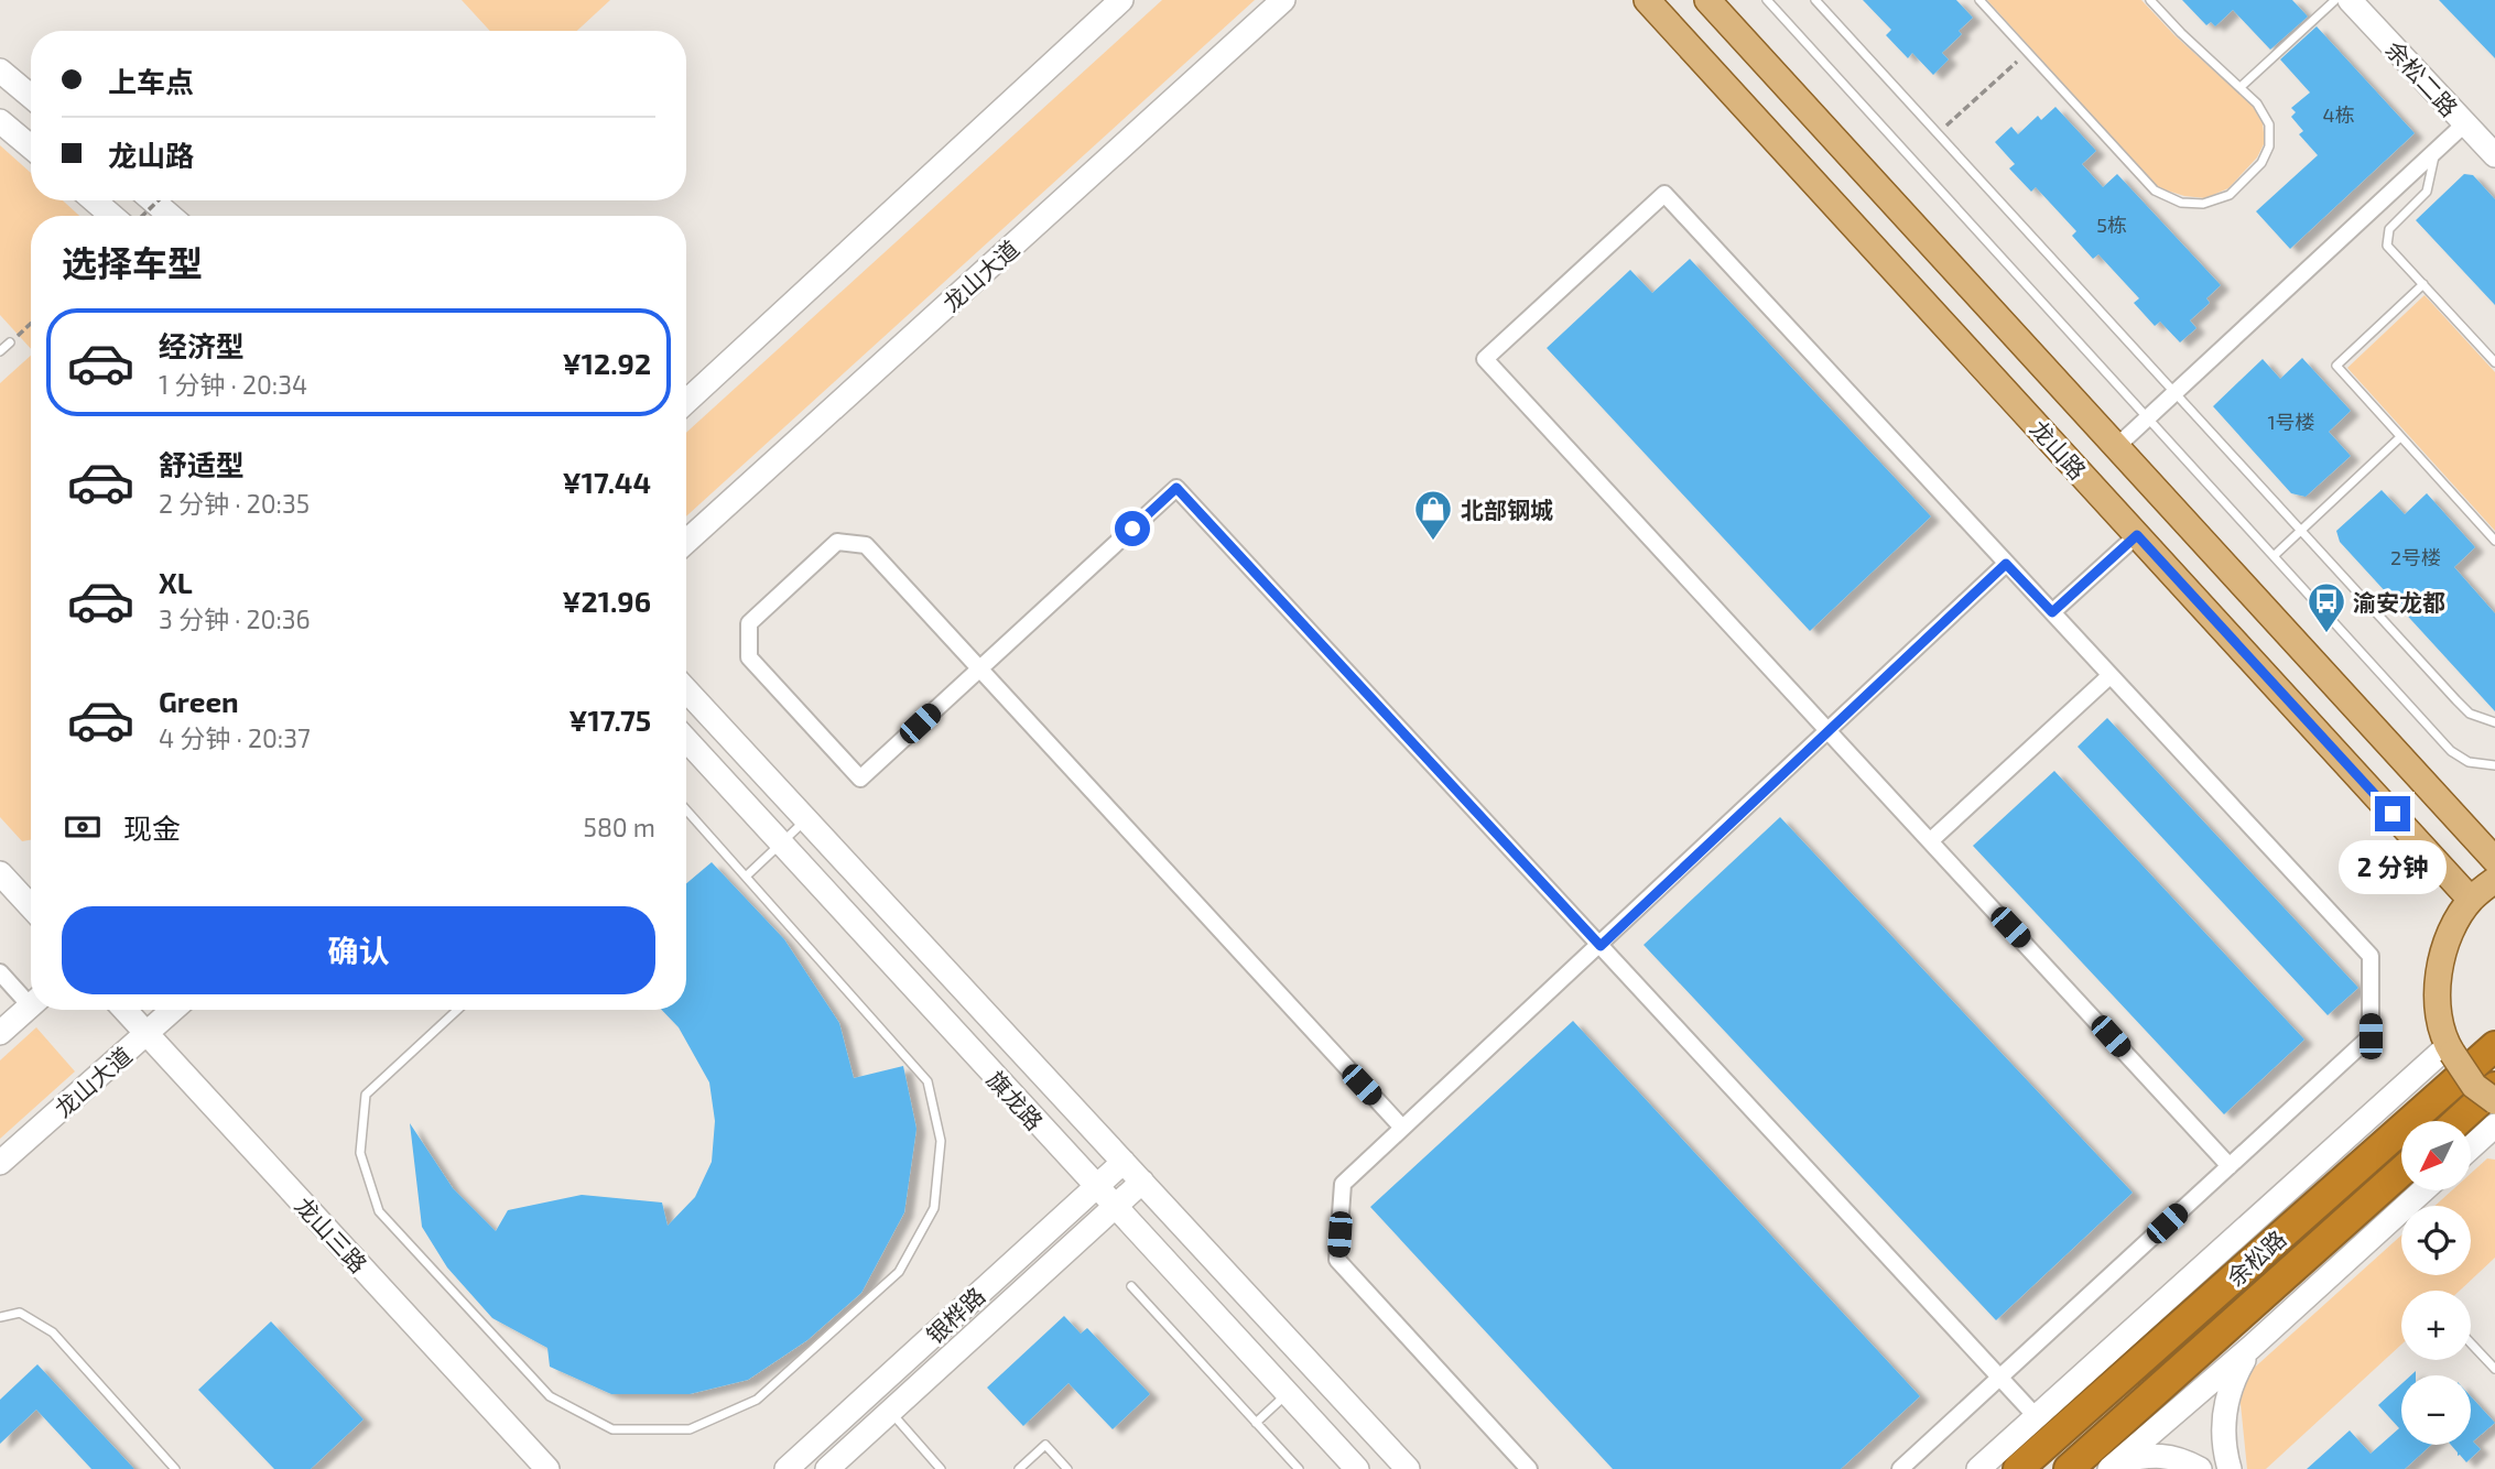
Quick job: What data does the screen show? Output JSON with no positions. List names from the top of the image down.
{
  "streets": {
    "highway": ["余松路"],
    "main road": [
      "余松二路",
      "龙山大道",
      "龙山路",
      "旗龙路",
      "龙山三路",
      "银桦路"
    ]
  },
  "crossings": [
    ["龙山大道", "龙山三路"],
    ["旗龙路", "银桦路"]
  ],
  "places": {
    "shop": ["北部钢城"],
    "bus stop": ["渝安龙都"]
  },
  "house_numbers": [
    "4栋",
    "5栋",
    "1号楼",
    "2号楼"
  ],
  "north": "bottom left",
  "page": {
    "banner": ["上车点", "龙山路"],
    "heading": "选择车型",
    "list": [
      {
        "name": "经济型",
        "note": "1 分钟 · 20:34",
        "value": "¥12.92"
      },
      {
        "name": "舒适型",
        "note": "2 分钟 · 20:35",
        "value": "¥17.44"
      },
      {
        "name": "XL",
        "note": "3 分钟 · 20:36",
        "value": "¥21.96"
      },
      {
        "name": "Green",
        "note": "4 分钟 · 20:37",
        "value": "¥17.75"
      }
    ],
    "pay": ["现金", "580 m"],
    "bubble": "2 分钟",
    "buttons": "确认",
    "map_buttons": ["+", "−"]
  }
}
